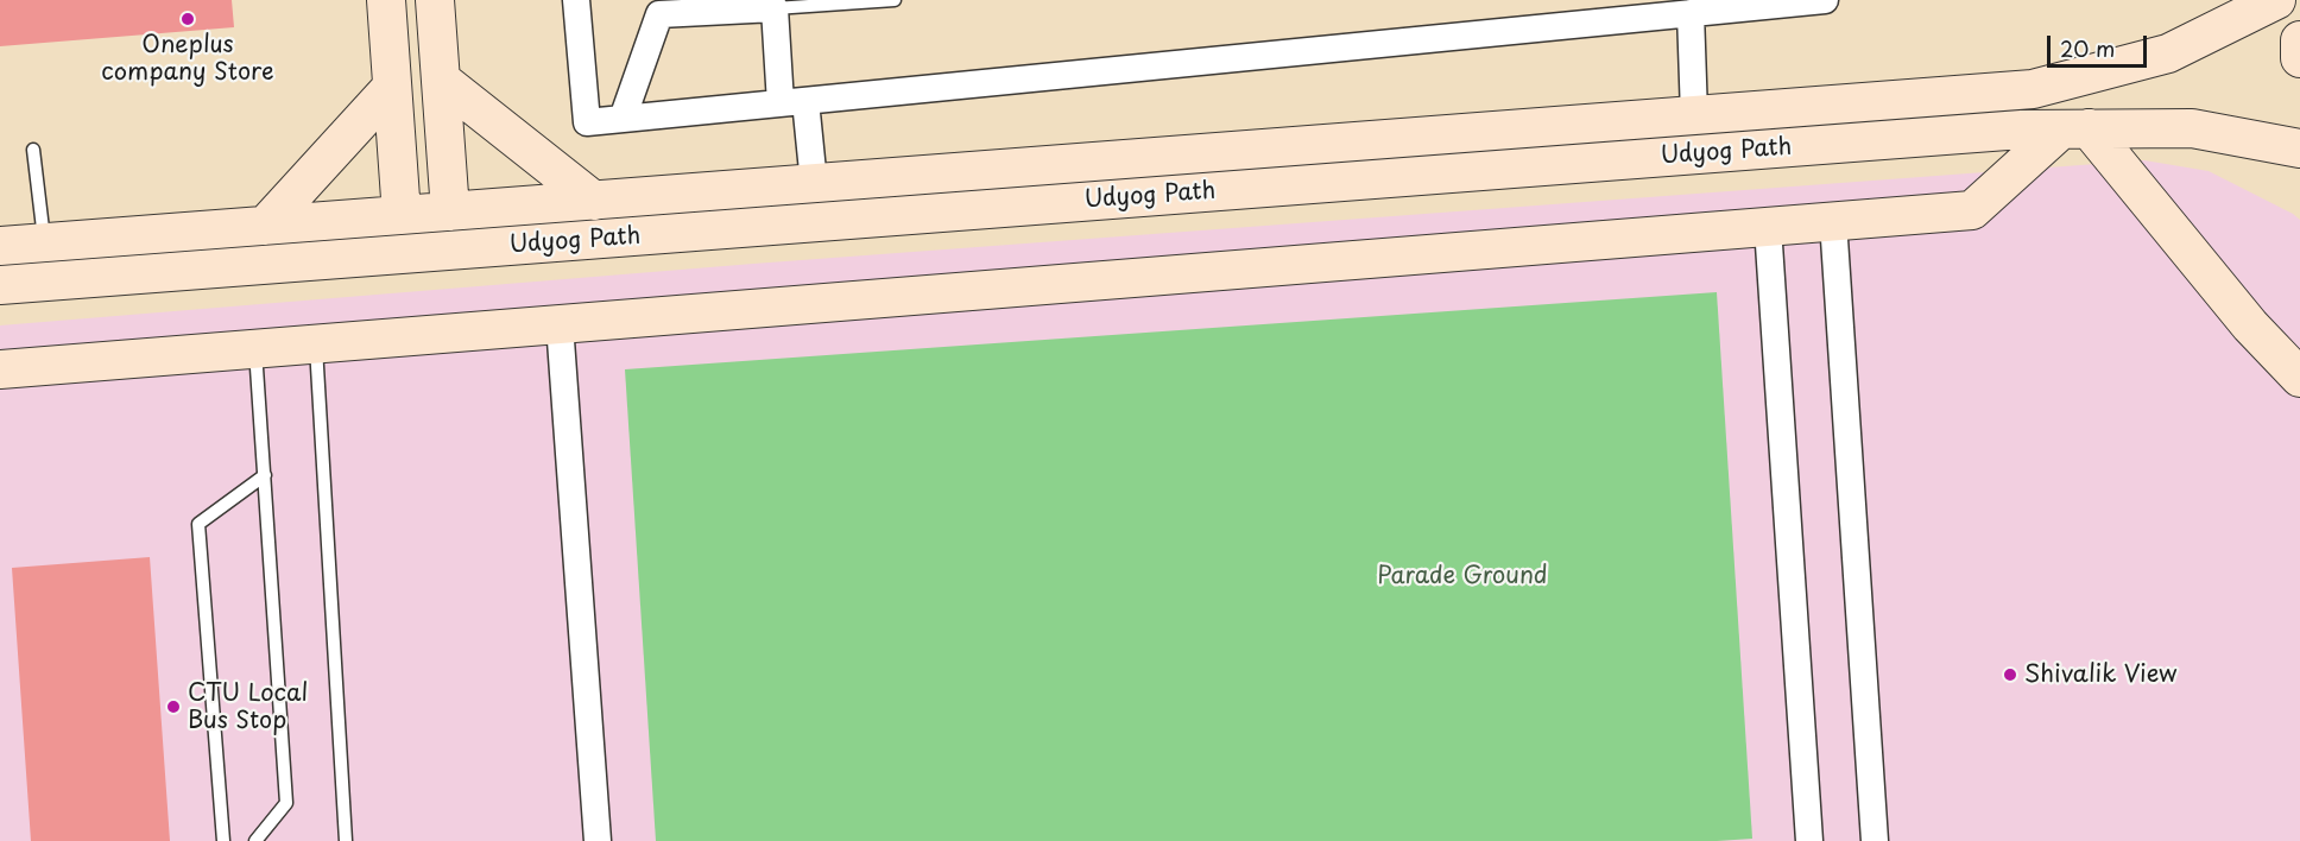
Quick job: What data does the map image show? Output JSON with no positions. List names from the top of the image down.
{
  "streets": {
    "main road": ["Udyog Path"]
  },
  "parks": ["Parade Ground"],
  "places": ["Oneplus company Store", "Shivalik View", "CTU Local Bus Stop"],
  "scale_bar": "20 m"
}
